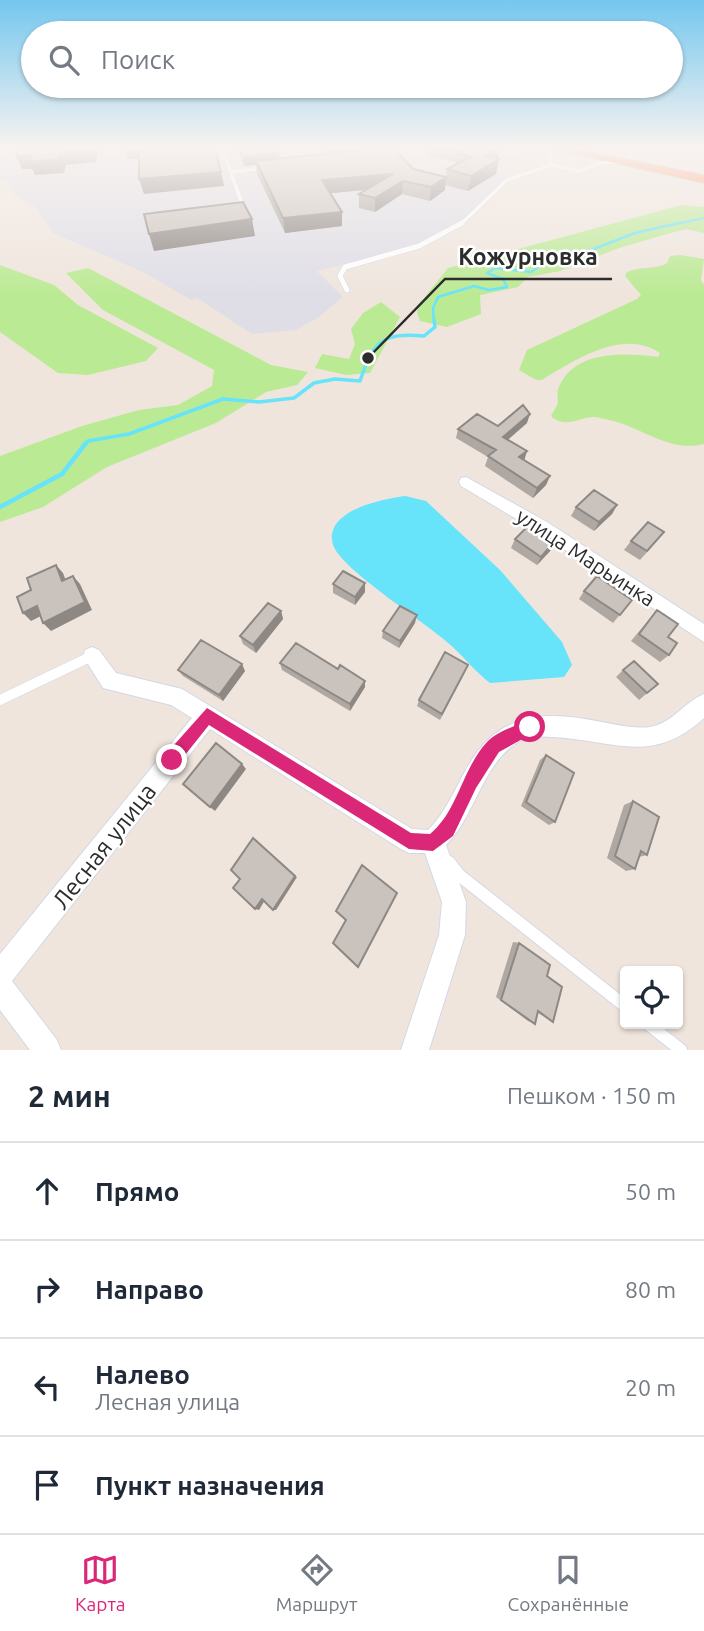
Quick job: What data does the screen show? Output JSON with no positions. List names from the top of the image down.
{
  "streets": {
    "street": ["улица Марьинка", "Лесная улица"]
  },
  "places": ["Кожурновка"],
  "page": {
    "search": "Поиск",
    "heading": ["2 мин", "Пешком · 150 m"],
    "list": [
      ["Прямо", "50 m"],
      ["Направо", "80 m"],
      ["Налево", "Лесная улица", "20 m"],
      "Пункт назначения"
    ],
    "nav": ["Карта", "Маршрут", "Сохранённые"]
  }
}
